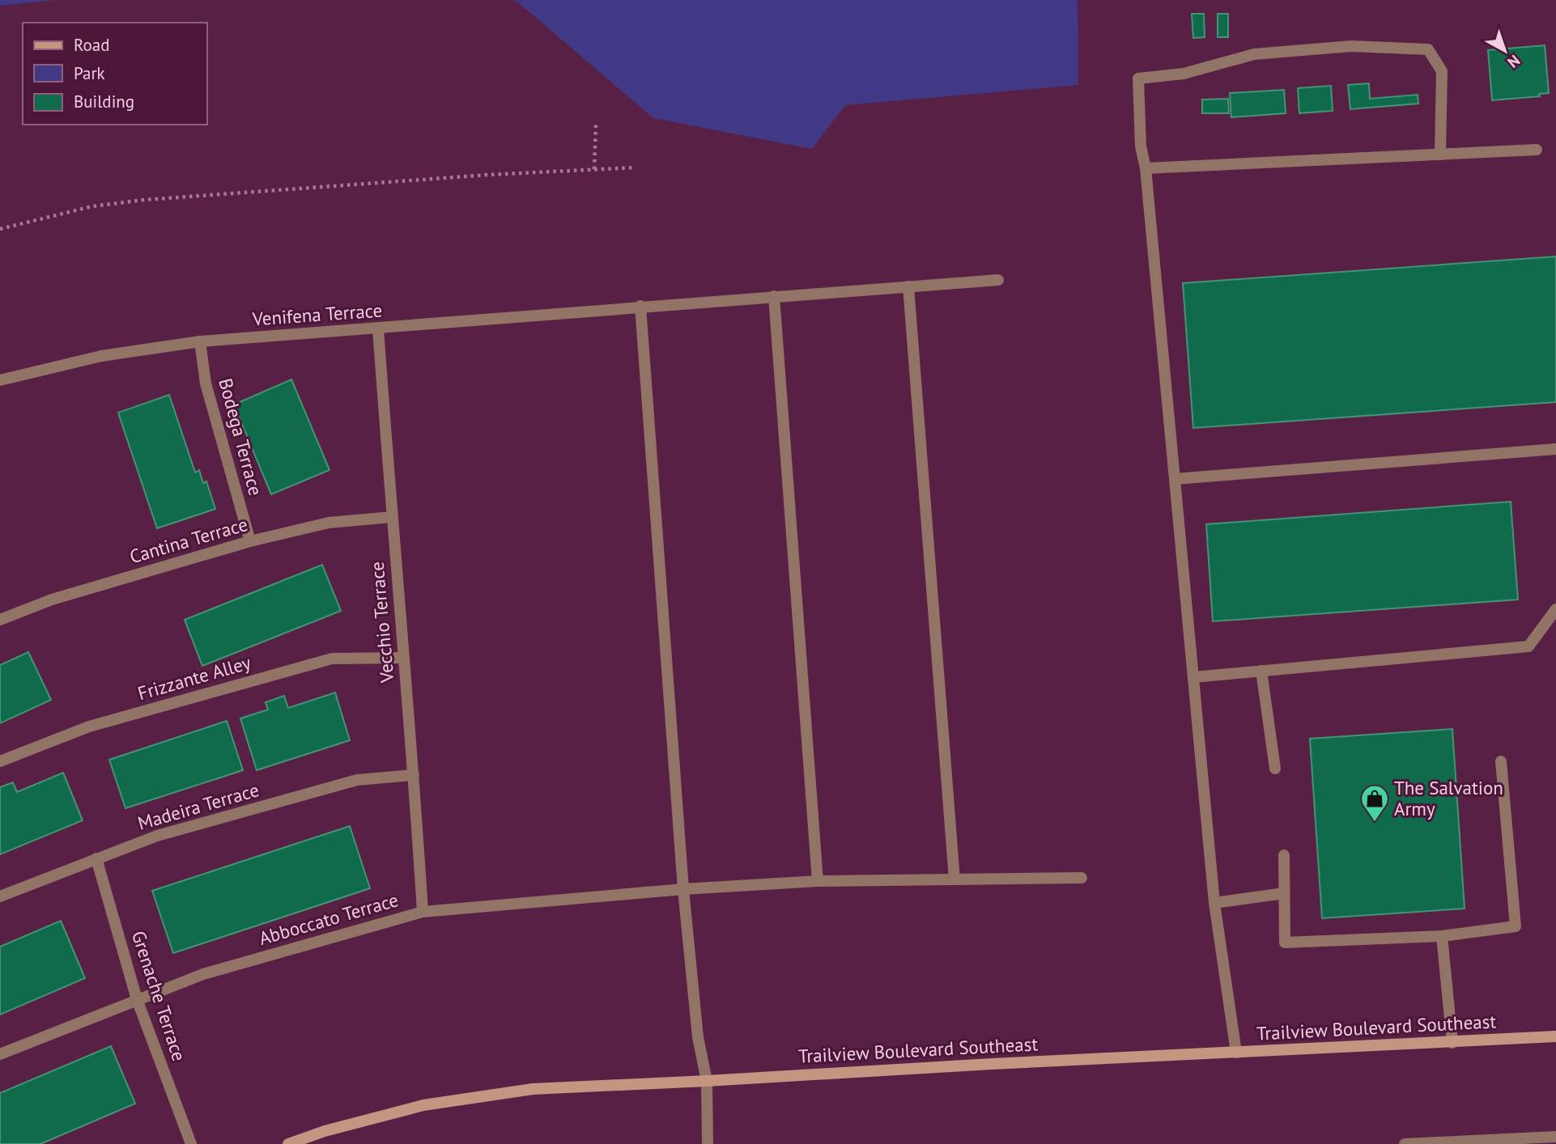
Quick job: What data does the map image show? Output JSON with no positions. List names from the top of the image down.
{
  "streets": {
    "street": [
      "Venifena Terrace",
      "Bodega Terrace",
      "Cantina Terrace",
      "Vecchio Terrace",
      "Frizzante Alley",
      "Madeira Terrace",
      "Abboccato Terrace",
      "Grenache Terrace",
      "Trailview Boulevard Southeast"
    ]
  },
  "crossings": [
    ["Venifena Terrace", "Bodega Terrace"],
    ["Venifena Terrace", "Vecchio Terrace"],
    ["Bodega Terrace", "Cantina Terrace"],
    ["Cantina Terrace", "Vecchio Terrace"],
    ["Vecchio Terrace", "Frizzante Alley"],
    ["Vecchio Terrace", "Madeira Terrace"],
    ["Vecchio Terrace", "Abboccato Terrace"],
    ["Madeira Terrace", "Grenache Terrace"],
    ["Abboccato Terrace", "Grenache Terrace"]
  ],
  "places": {
    "shop": ["The Salvation Army"]
  },
  "legend": ["Road", "Park", "Building"],
  "north": "bottom right"
}
